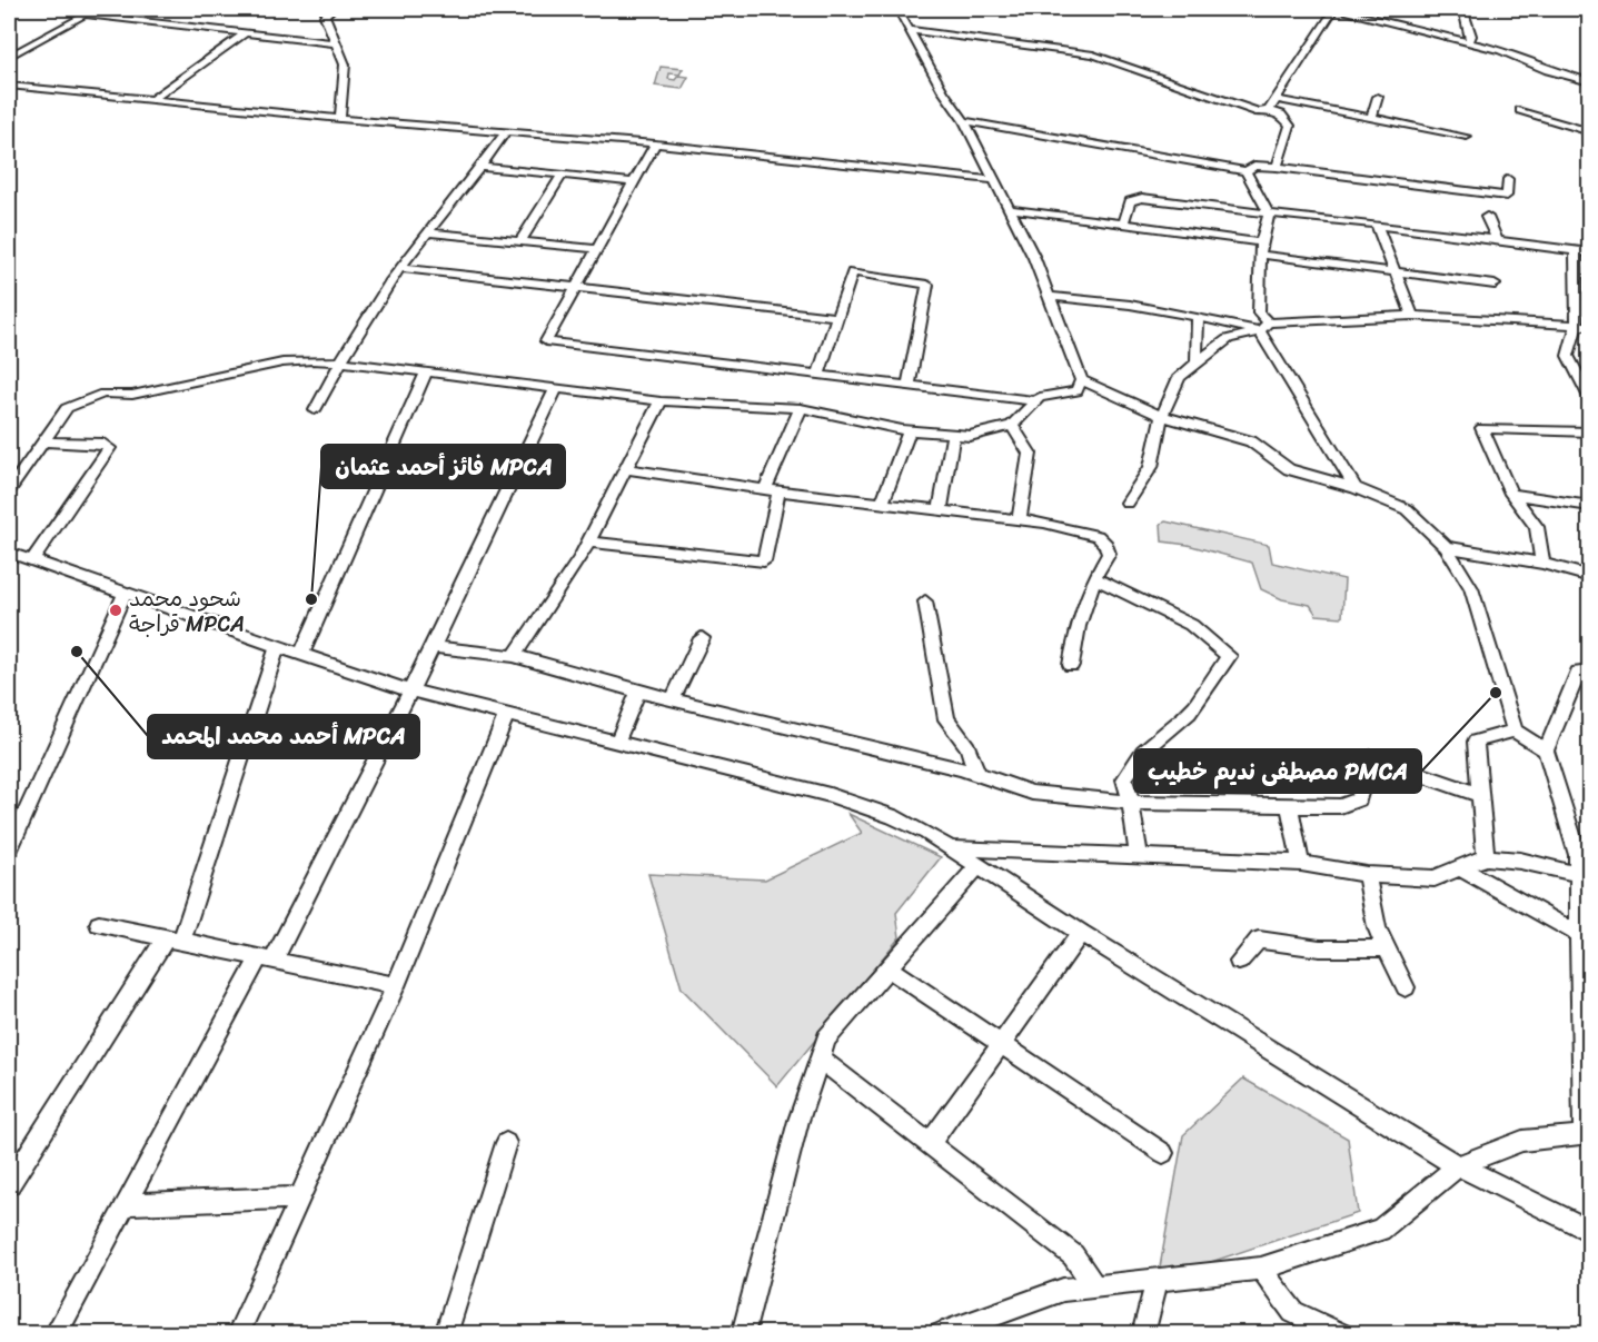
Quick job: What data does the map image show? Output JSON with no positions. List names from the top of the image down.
{
  "places": [
    "فائز أحمد عثمان MPCA",
    "شحود محمد قراجة MPCA",
    "أحمد محمد المحمد MPCA",
    "مصطفى نديم خطيب PMCA"
  ]
}
